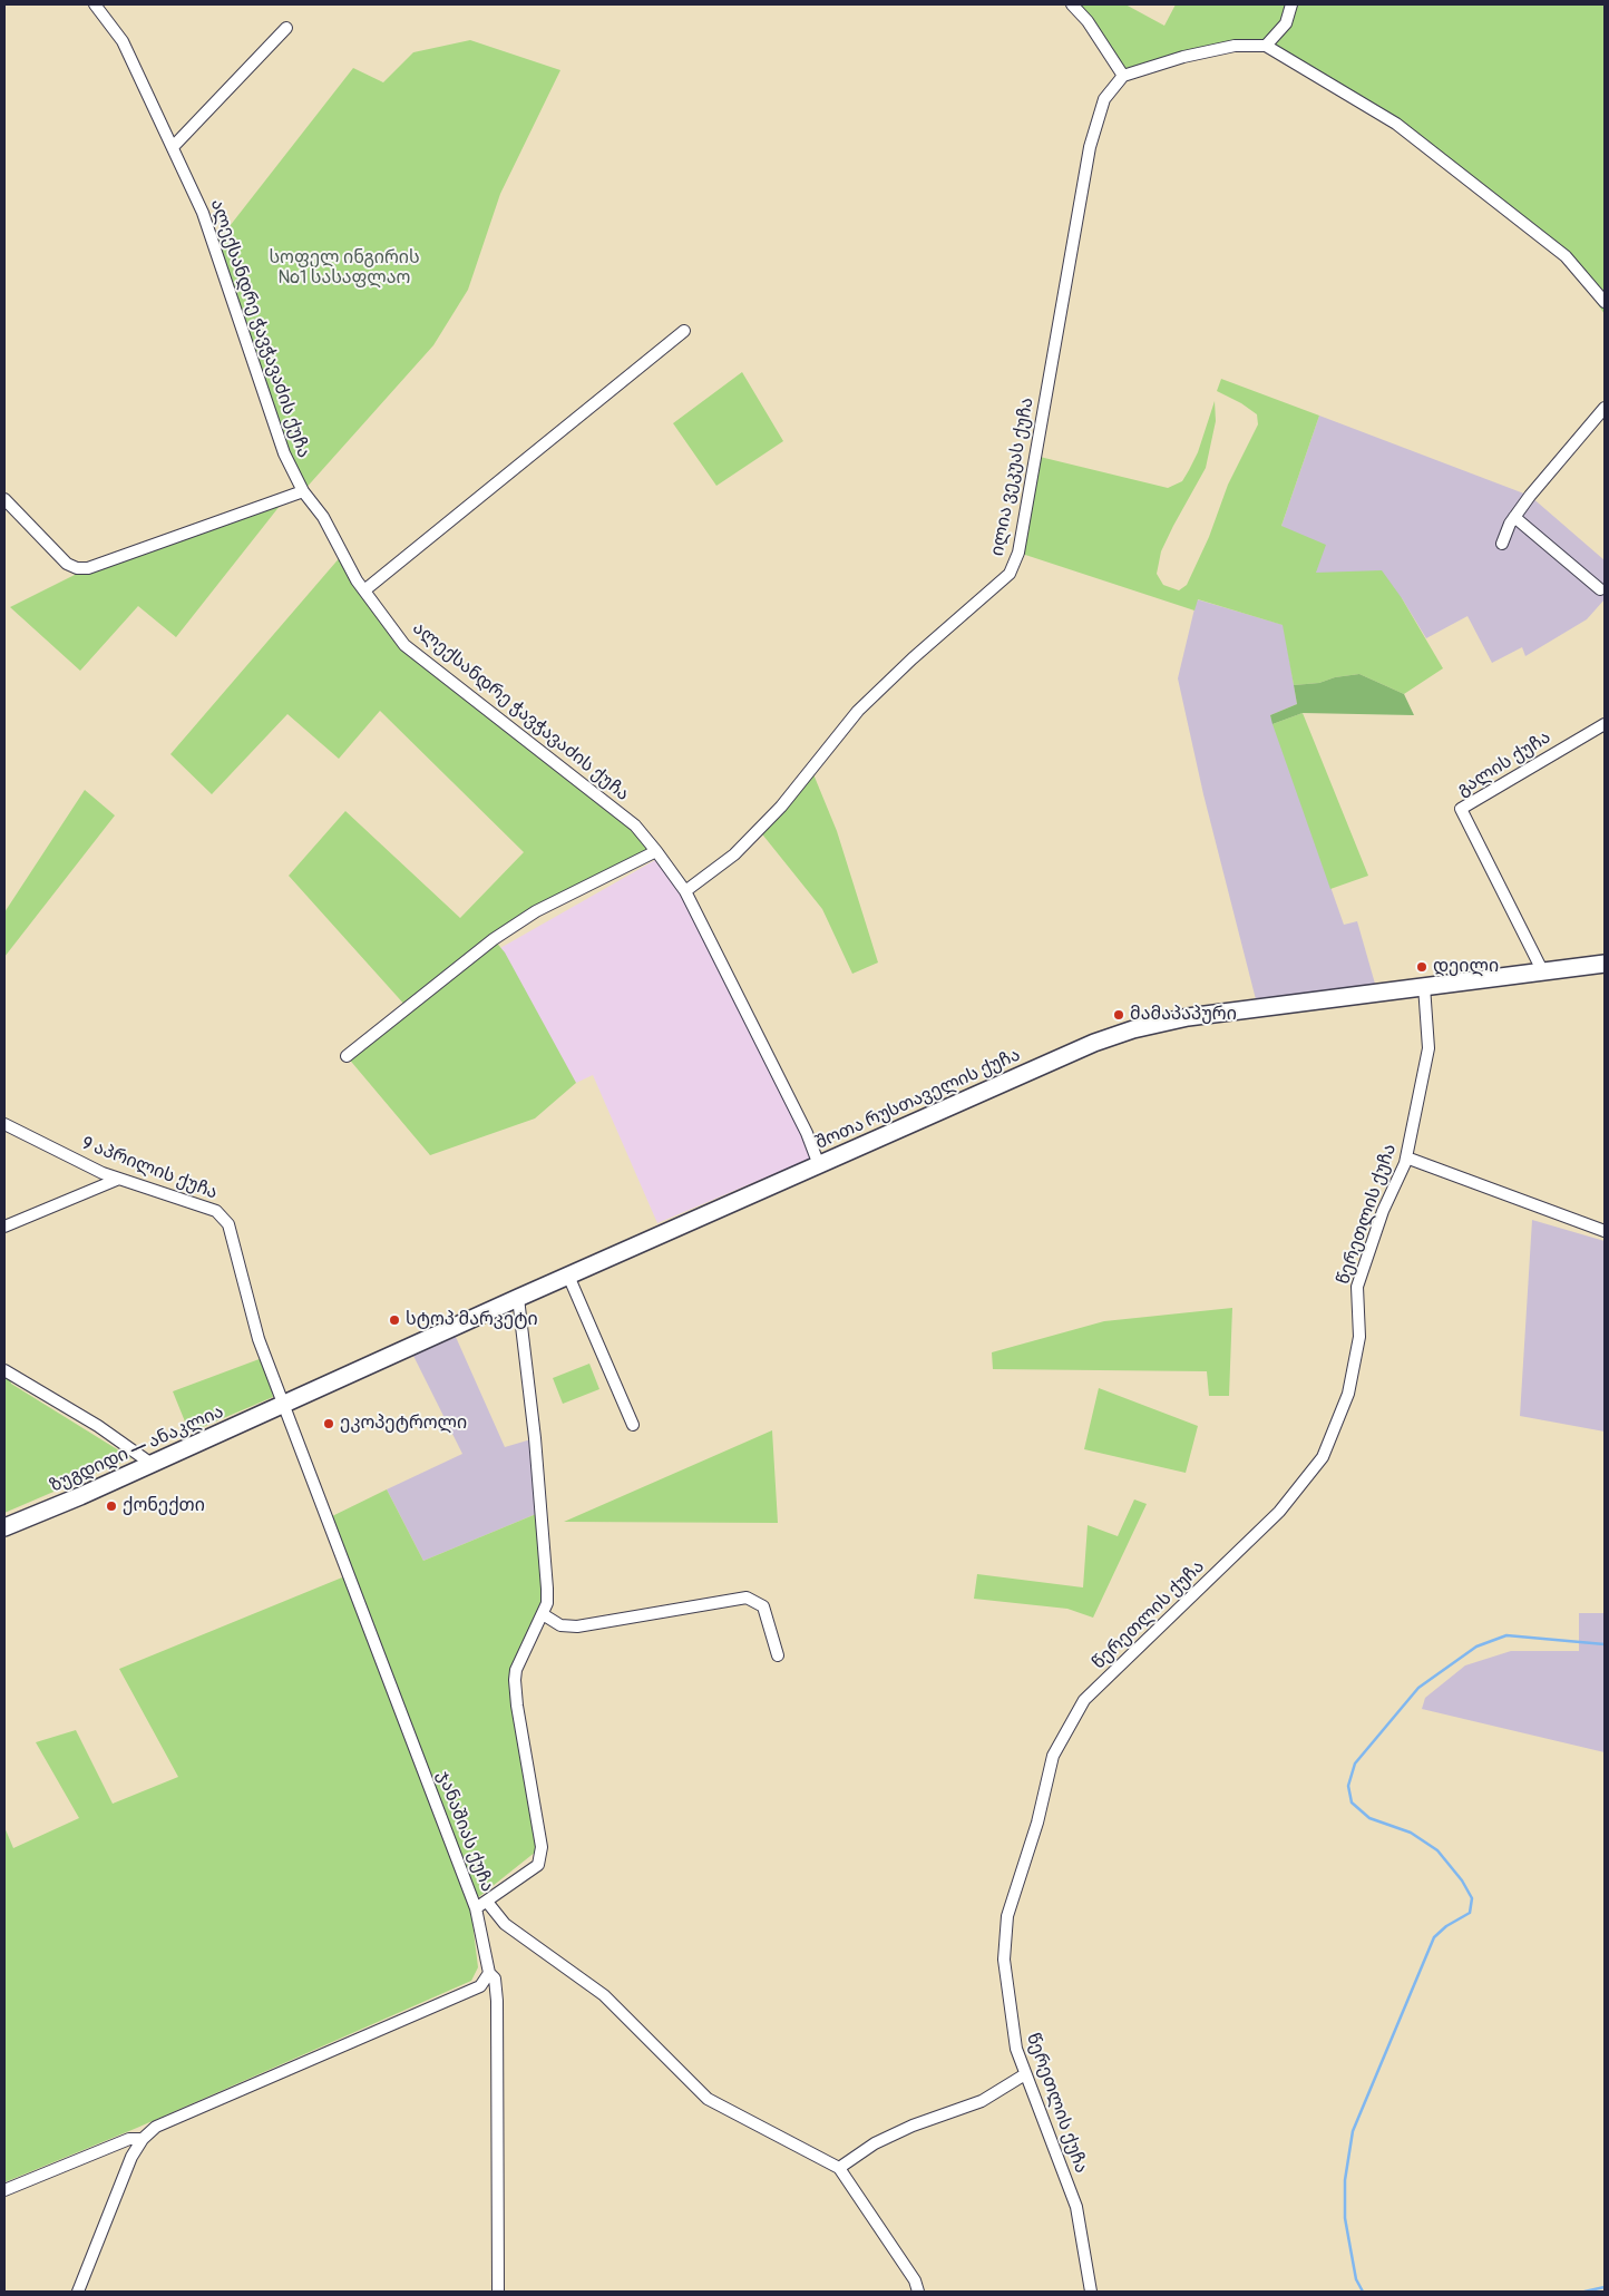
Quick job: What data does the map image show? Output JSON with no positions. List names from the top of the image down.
{
  "streets": {
    "main road": ["შოთა რუსთაველის ქუჩა", "ზუგდიდი — ანაკლია"],
    "street": [
      "ალექსანდრე ჭავჭავაძის ქუჩა",
      "ილია ვეკუას ქუჩა",
      "გალის ქუჩა",
      "9 აპრილის ქუჩა",
      "წერეთლის ქუჩა",
      "ჯანაშიას ქუჩა"
    ]
  },
  "crossings": [
    ["ალექსანდრე ჭავჭავაძის ქუჩა", "ილია ვეკუას ქუჩა"],
    ["ალექსანდრე ჭავჭავაძის ქუჩა", "შოთა რუსთაველის ქუჩა"],
    ["გალის ქუჩა", "შოთა რუსთაველის ქუჩა"],
    ["შოთა რუსთაველის ქუჩა", "9 აპრილის ქუჩა"],
    ["შოთა რუსთაველის ქუჩა", "წერეთლის ქუჩა"],
    ["შოთა რუსთაველის ქუჩა", "ზუგდიდი — ანაკლია"],
    ["შოთა რუსთაველის ქუჩა", "ჯანაშიას ქუჩა"],
    ["9 აპრილის ქუჩა", "ზუგდიდი — ანაკლია"],
    ["9 აპრილის ქუჩა", "ჯანაშიას ქუჩა"],
    ["ზუგდიდი — ანაკლია", "ჯანაშიას ქუჩა"]
  ],
  "parks": ["სოფელ ინგირის №1 სასაფლაო"],
  "places": [
    "დეილი",
    "მამაპაპური",
    "სტოპ მარკეტი",
    "ეკოპეტროლი",
    "ქონექთი"
  ]
}
